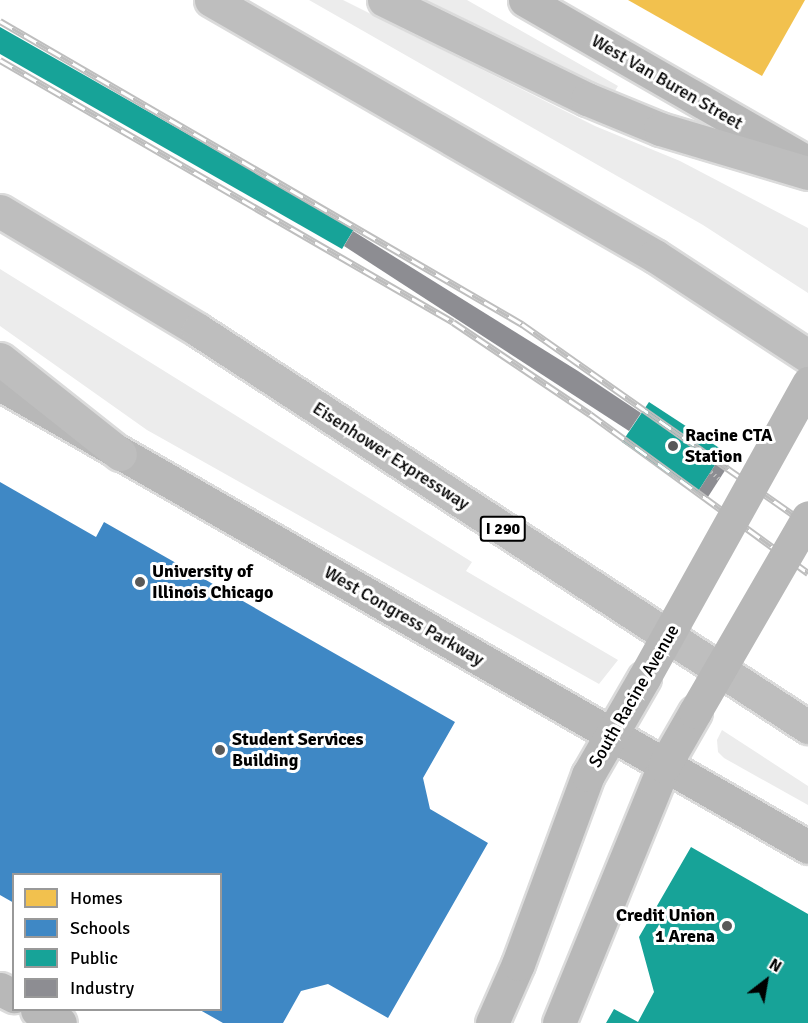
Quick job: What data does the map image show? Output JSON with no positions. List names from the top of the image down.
{
  "streets": {
    "highway": ["Eisenhower Expressway", "I 290"],
    "street": ["West Van Buren Street", "West Congress Parkway", "South Racine Avenue"]
  },
  "crossings": [
    ["West Congress Parkway", "South Racine Avenue"]
  ],
  "places": [
    "Racine CTA Station",
    "University of Illinois Chicago",
    "Student Services Building",
    "Credit Union 1 Arena"
  ],
  "legend": [
    "Homes",
    "Schools",
    "Public",
    "Industry"
  ],
  "north": "top right"
}
